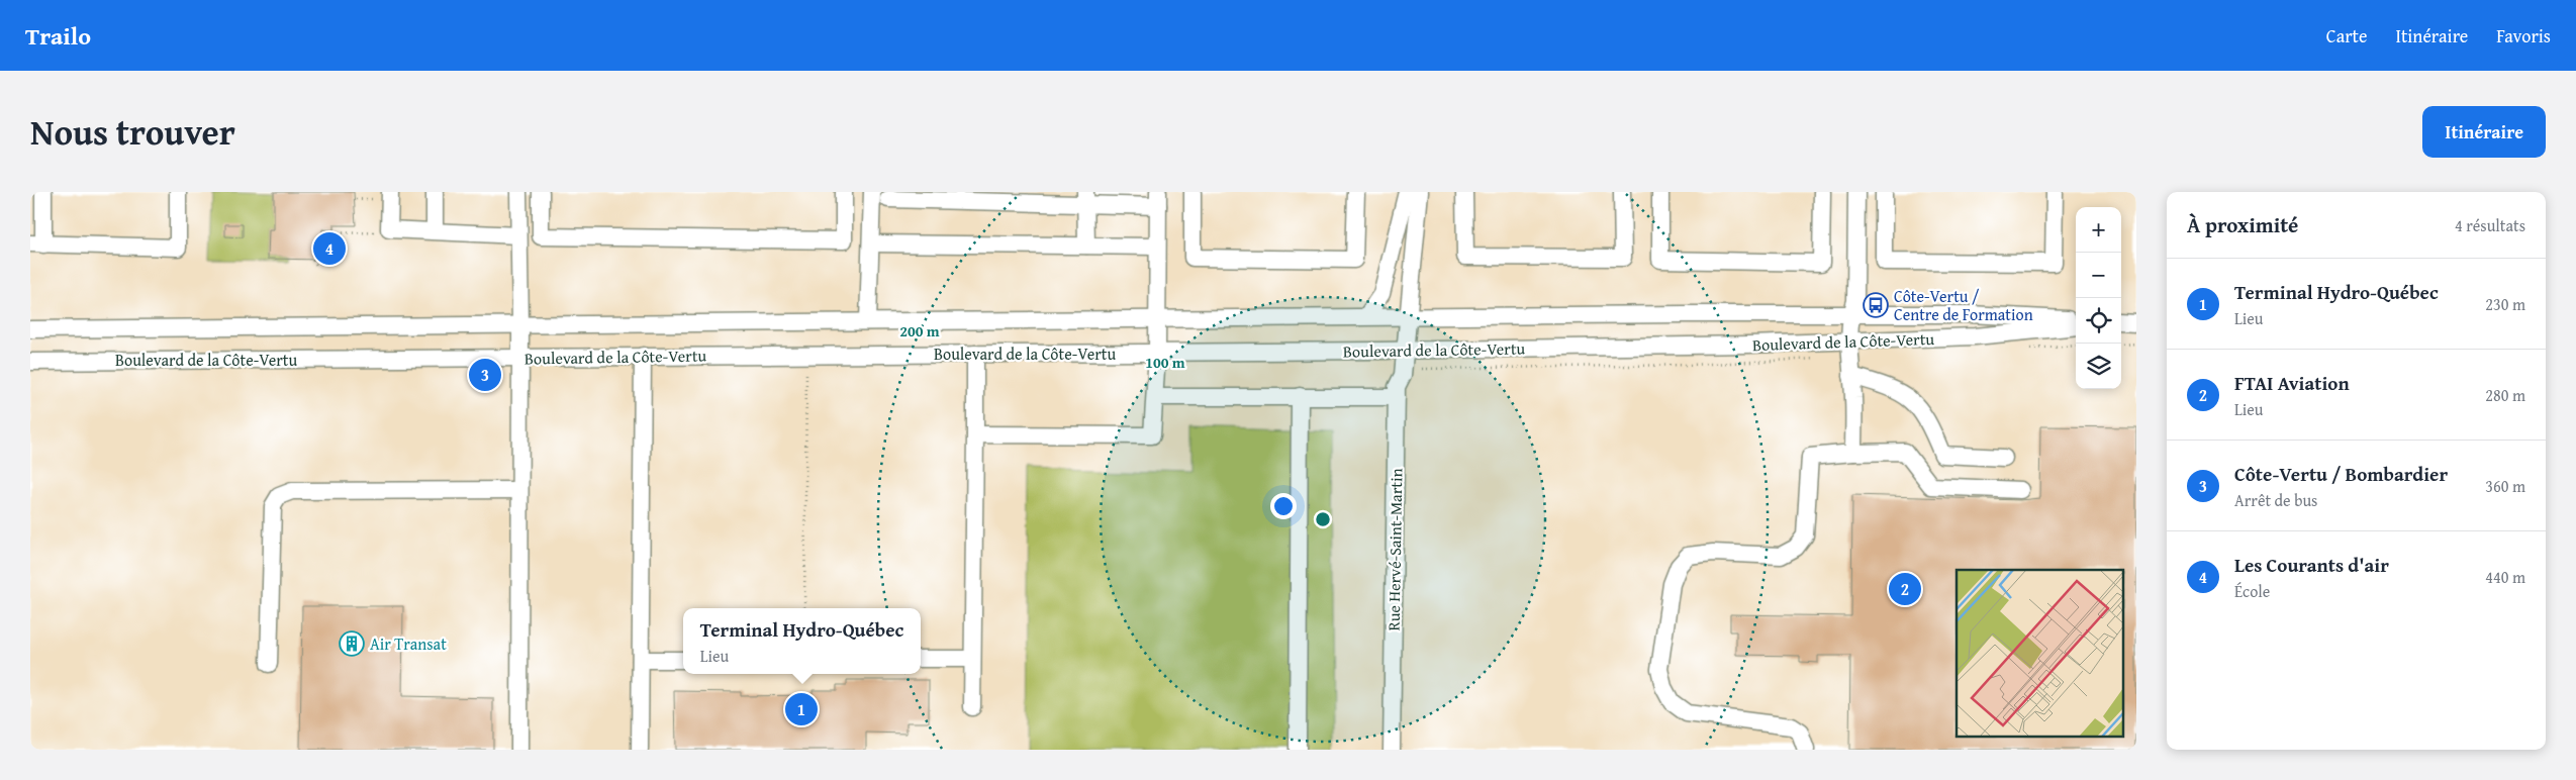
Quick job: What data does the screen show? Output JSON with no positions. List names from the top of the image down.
{
  "streets": {
    "street": ["Boulevard de la Côte-Vertu", "Rue Hervé-Saint-Martin"]
  },
  "crossings": [
    ["Boulevard de la Côte-Vertu", "Rue Hervé-Saint-Martin"]
  ],
  "places": {
    "bus stop": ["Côte-Vertu / Centre de Formation"],
    "building": ["Air Transat"]
  },
  "page": {
    "header": "Trailo",
    "nav": ["Carte", "Itinéraire", "Favoris"],
    "title": "Nous trouver",
    "buttons": "Itinéraire",
    "heading": ["À proximité", "4 résultats"],
    "map_buttons": ["+", "−"],
    "pins": [
      "4",
      "3",
      "2",
      "1"
    ],
    "list": [
      {
        "mark": "1",
        "name": "Terminal Hydro-Québec",
        "note": "Lieu",
        "value": "230 m"
      },
      {
        "mark": "2",
        "name": "FTAI Aviation",
        "note": "Lieu",
        "value": "280 m"
      },
      {
        "mark": "3",
        "name": "Côte-Vertu / Bombardier",
        "note": "Arrêt de bus",
        "value": "360 m"
      },
      {
        "mark": "4",
        "name": "Les Courants d'air",
        "note": "École",
        "value": "440 m"
      }
    ],
    "popup": ["Terminal Hydro-Québec", "Lieu"]
  },
  "rings": ["200 m", "100 m"]
}
